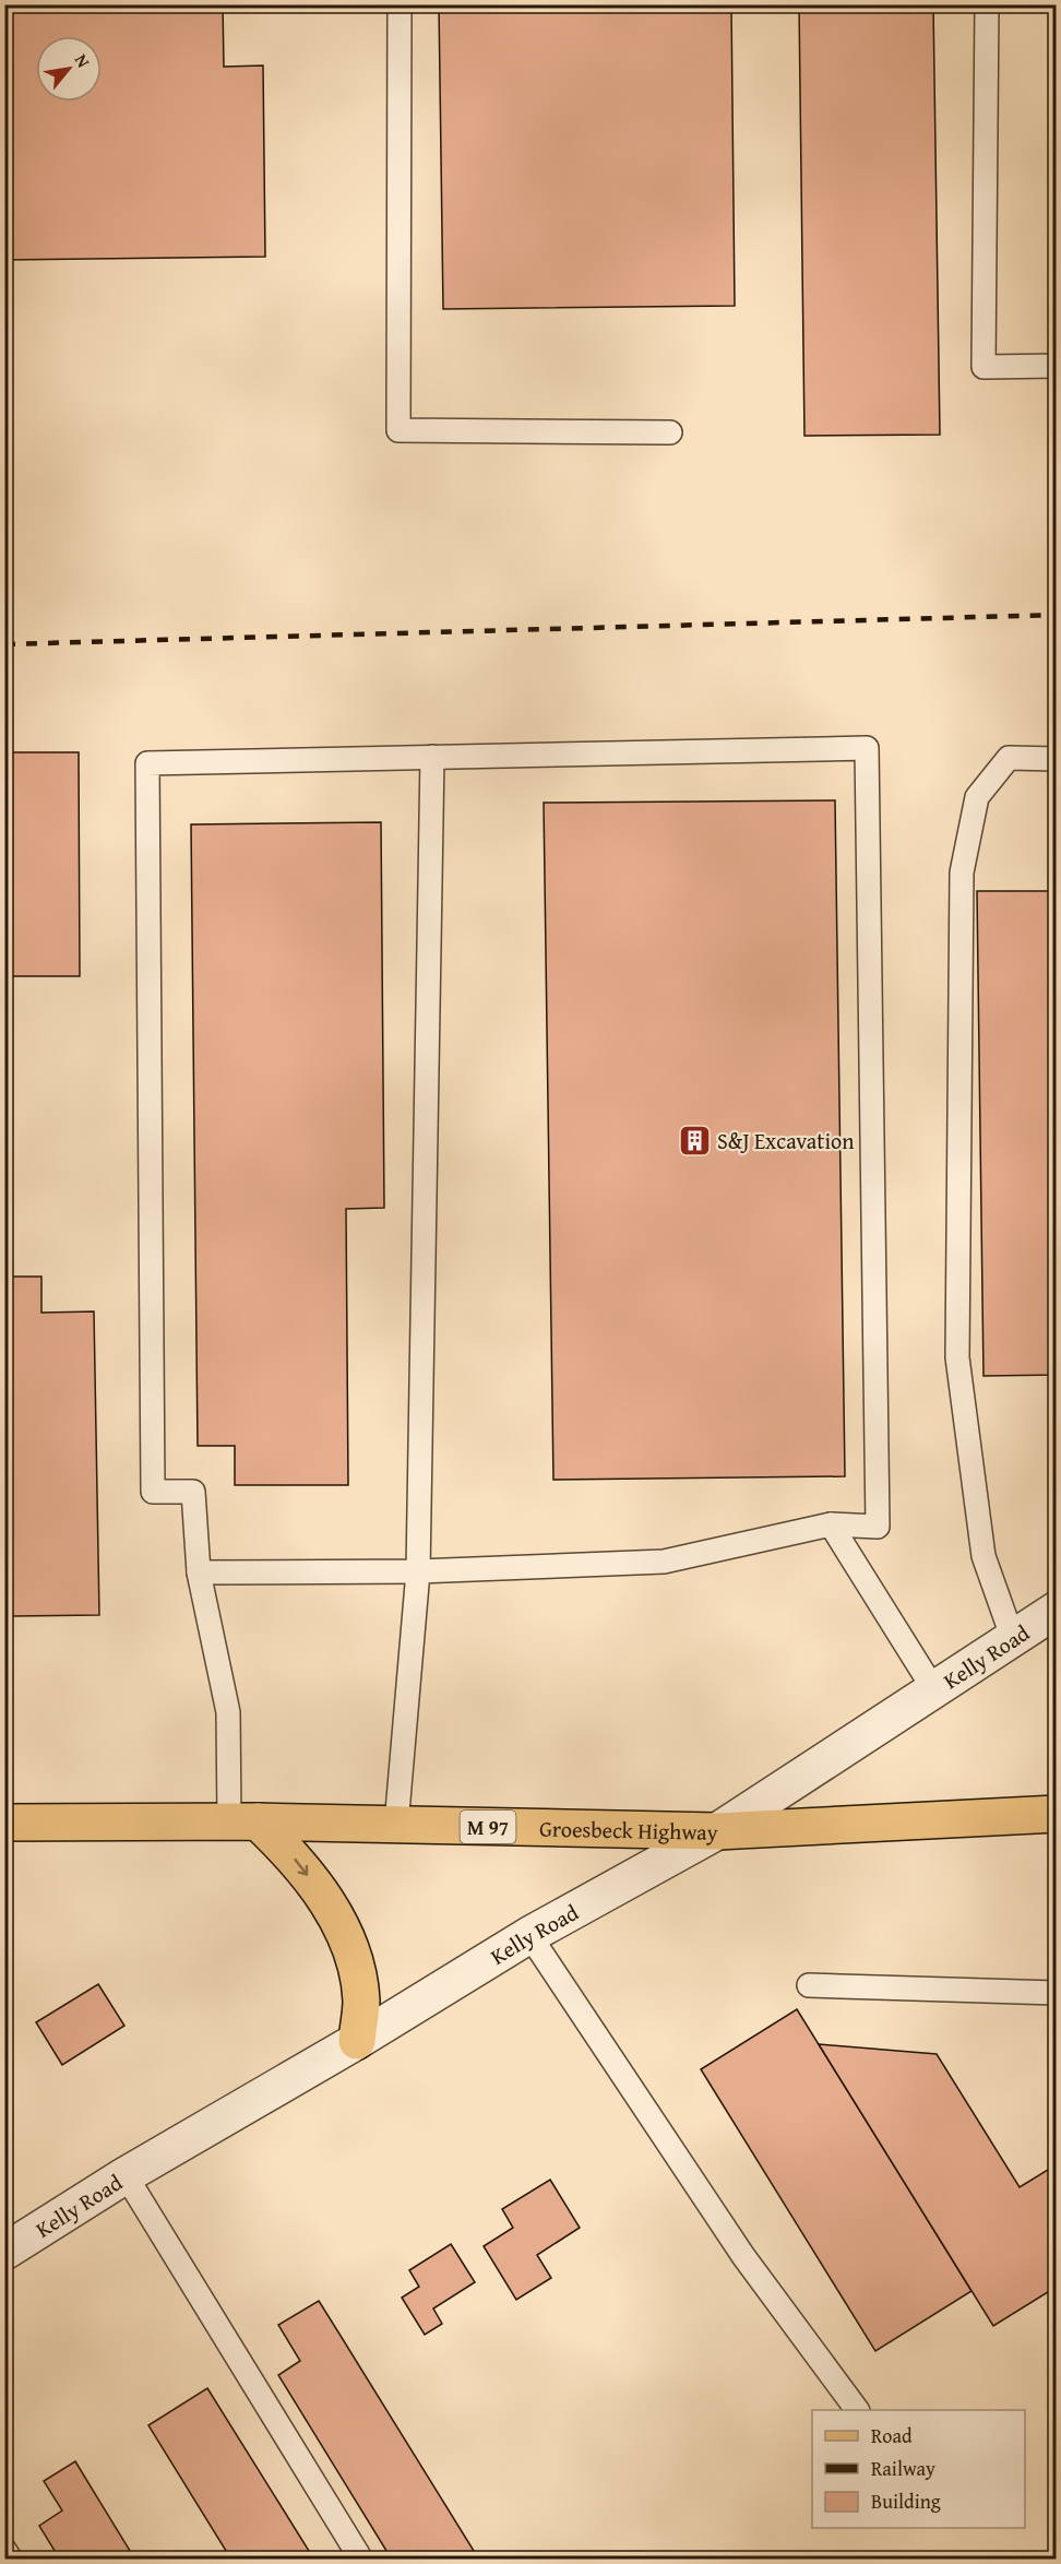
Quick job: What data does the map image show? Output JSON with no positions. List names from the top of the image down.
{
  "streets": {
    "main road": ["M 97", "Groesbeck Highway"],
    "street": ["Kelly Road"]
  },
  "crossings": [
    ["Kelly Road", "Groesbeck Highway"]
  ],
  "places": {
    "building": ["S&J Excavation"]
  },
  "legend": ["Road", "Railway", "Building"],
  "north": "top right"
}
